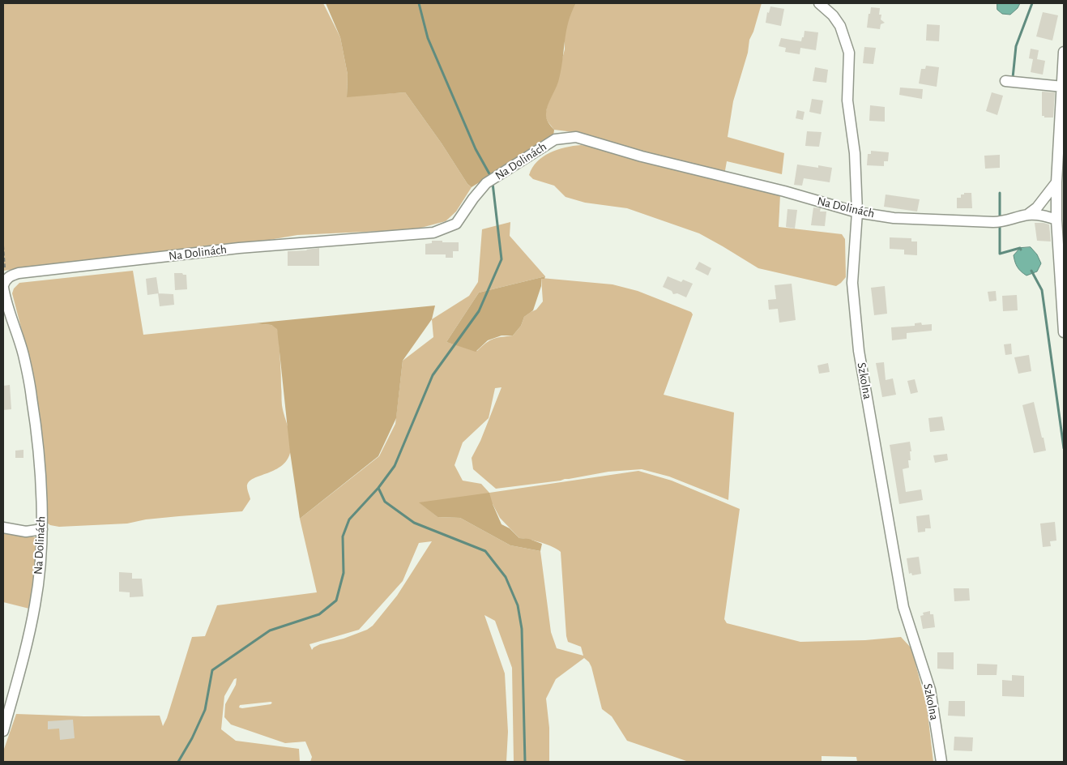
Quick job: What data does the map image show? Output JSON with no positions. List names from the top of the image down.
{
  "streets": {
    "street": ["Na Dolinách", "Szkolna"]
  },
  "crossings": [
    ["Na Dolinách", "Szkolna"]
  ]
}
